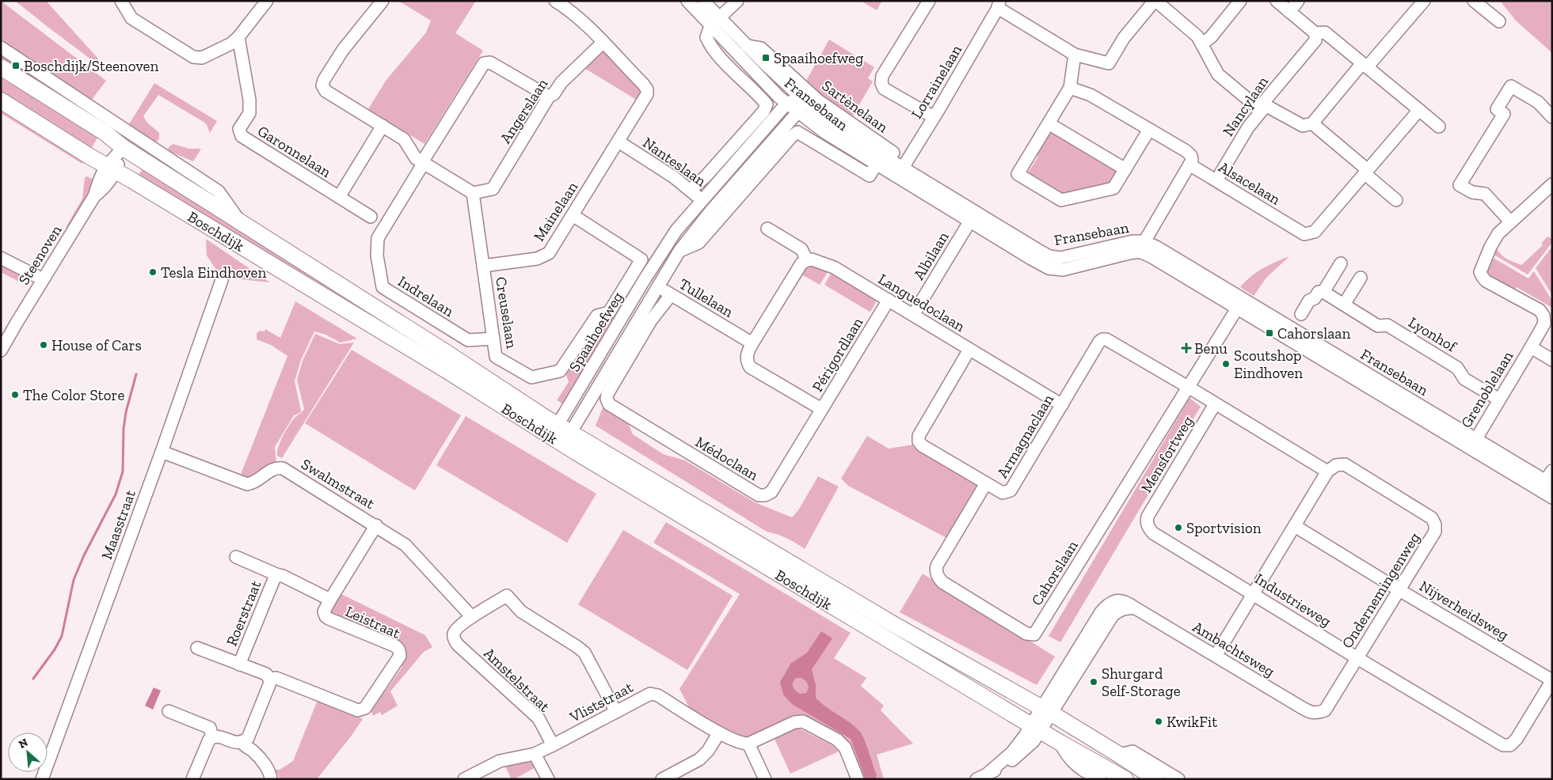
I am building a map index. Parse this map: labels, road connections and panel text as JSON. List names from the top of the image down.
{
  "streets": {
    "main road": ["Boschdijk"],
    "street": [
      "Lorrainelaan",
      "Fransebaan",
      "Sartènelaan",
      "Nancylaan",
      "Angerslaan",
      "Garonnelaan",
      "Nanteslaan",
      "Alsacelaan",
      "Mainelaan",
      "Steenoven",
      "Albilaan",
      "Indrelaan",
      "Tullelaan",
      "Languedoclaan",
      "Creuselaan",
      "Spaaihoefweg",
      "Lyonhof",
      "Périgordlaan",
      "Grenoblelaan",
      "Armagnaclaan",
      "Mensfortweg",
      "Médoclaan",
      "Swalmstraat",
      "Maasstraat",
      "Cahorslaan",
      "Ondernemingenweg",
      "Industrieweg",
      "Nijverheidsweg",
      "Roerstraat",
      "Leistraat",
      "Ambachtsweg",
      "Amstelstraat",
      "Vliststraat"
    ]
  },
  "crossings": [
    ["Lorrainelaan", "Fransebaan"],
    ["Lorrainelaan", "Sartènelaan"],
    ["Fransebaan", "Sartènelaan"],
    ["Fransebaan", "Nanteslaan"],
    ["Fransebaan", "Albilaan"],
    ["Fransebaan", "Spaaihoefweg"],
    ["Fransebaan", "Grenoblelaan"],
    ["Fransebaan", "Cahorslaan"],
    ["Nancylaan", "Alsacelaan"],
    ["Angerslaan", "Mainelaan"],
    ["Angerslaan", "Indrelaan"],
    ["Nanteslaan", "Mainelaan"],
    ["Nanteslaan", "Spaaihoefweg"],
    ["Mainelaan", "Creuselaan"],
    ["Boschdijk", "Steenoven"],
    ["Boschdijk", "Spaaihoefweg"],
    ["Boschdijk", "Ambachtsweg"],
    ["Albilaan", "Languedoclaan"],
    ["Indrelaan", "Creuselaan"],
    ["Tullelaan", "Spaaihoefweg"],
    ["Tullelaan", "Périgordlaan"],
    ["Tullelaan", "Médoclaan"],
    ["Languedoclaan", "Périgordlaan"],
    ["Languedoclaan", "Armagnaclaan"],
    ["Lyonhof", "Grenoblelaan"],
    ["Périgordlaan", "Médoclaan"],
    ["Armagnaclaan", "Cahorslaan"],
    ["Mensfortweg", "Industrieweg"],
    ["Swalmstraat", "Maasstraat"],
    ["Swalmstraat", "Amstelstraat"],
    ["Ondernemingenweg", "Industrieweg"],
    ["Ondernemingenweg", "Nijverheidsweg"],
    ["Ondernemingenweg", "Ambachtsweg"],
    ["Industrieweg", "Nijverheidsweg"],
    ["Roerstraat", "Leistraat"],
    ["Amstelstraat", "Vliststraat"]
  ],
  "places": {
    "transit": ["Spaaihoefweg", "Boschdijk/Steenoven", "Cahorslaan"],
    "other": [
      "Tesla Eindhoven",
      "House of Cars",
      "Scoutshop Eindhoven",
      "The Color Store",
      "Sportvision",
      "Shurgard Self-Storage",
      "KwikFit"
    ],
    "health": ["Benu"]
  },
  "north": "top left"
}
